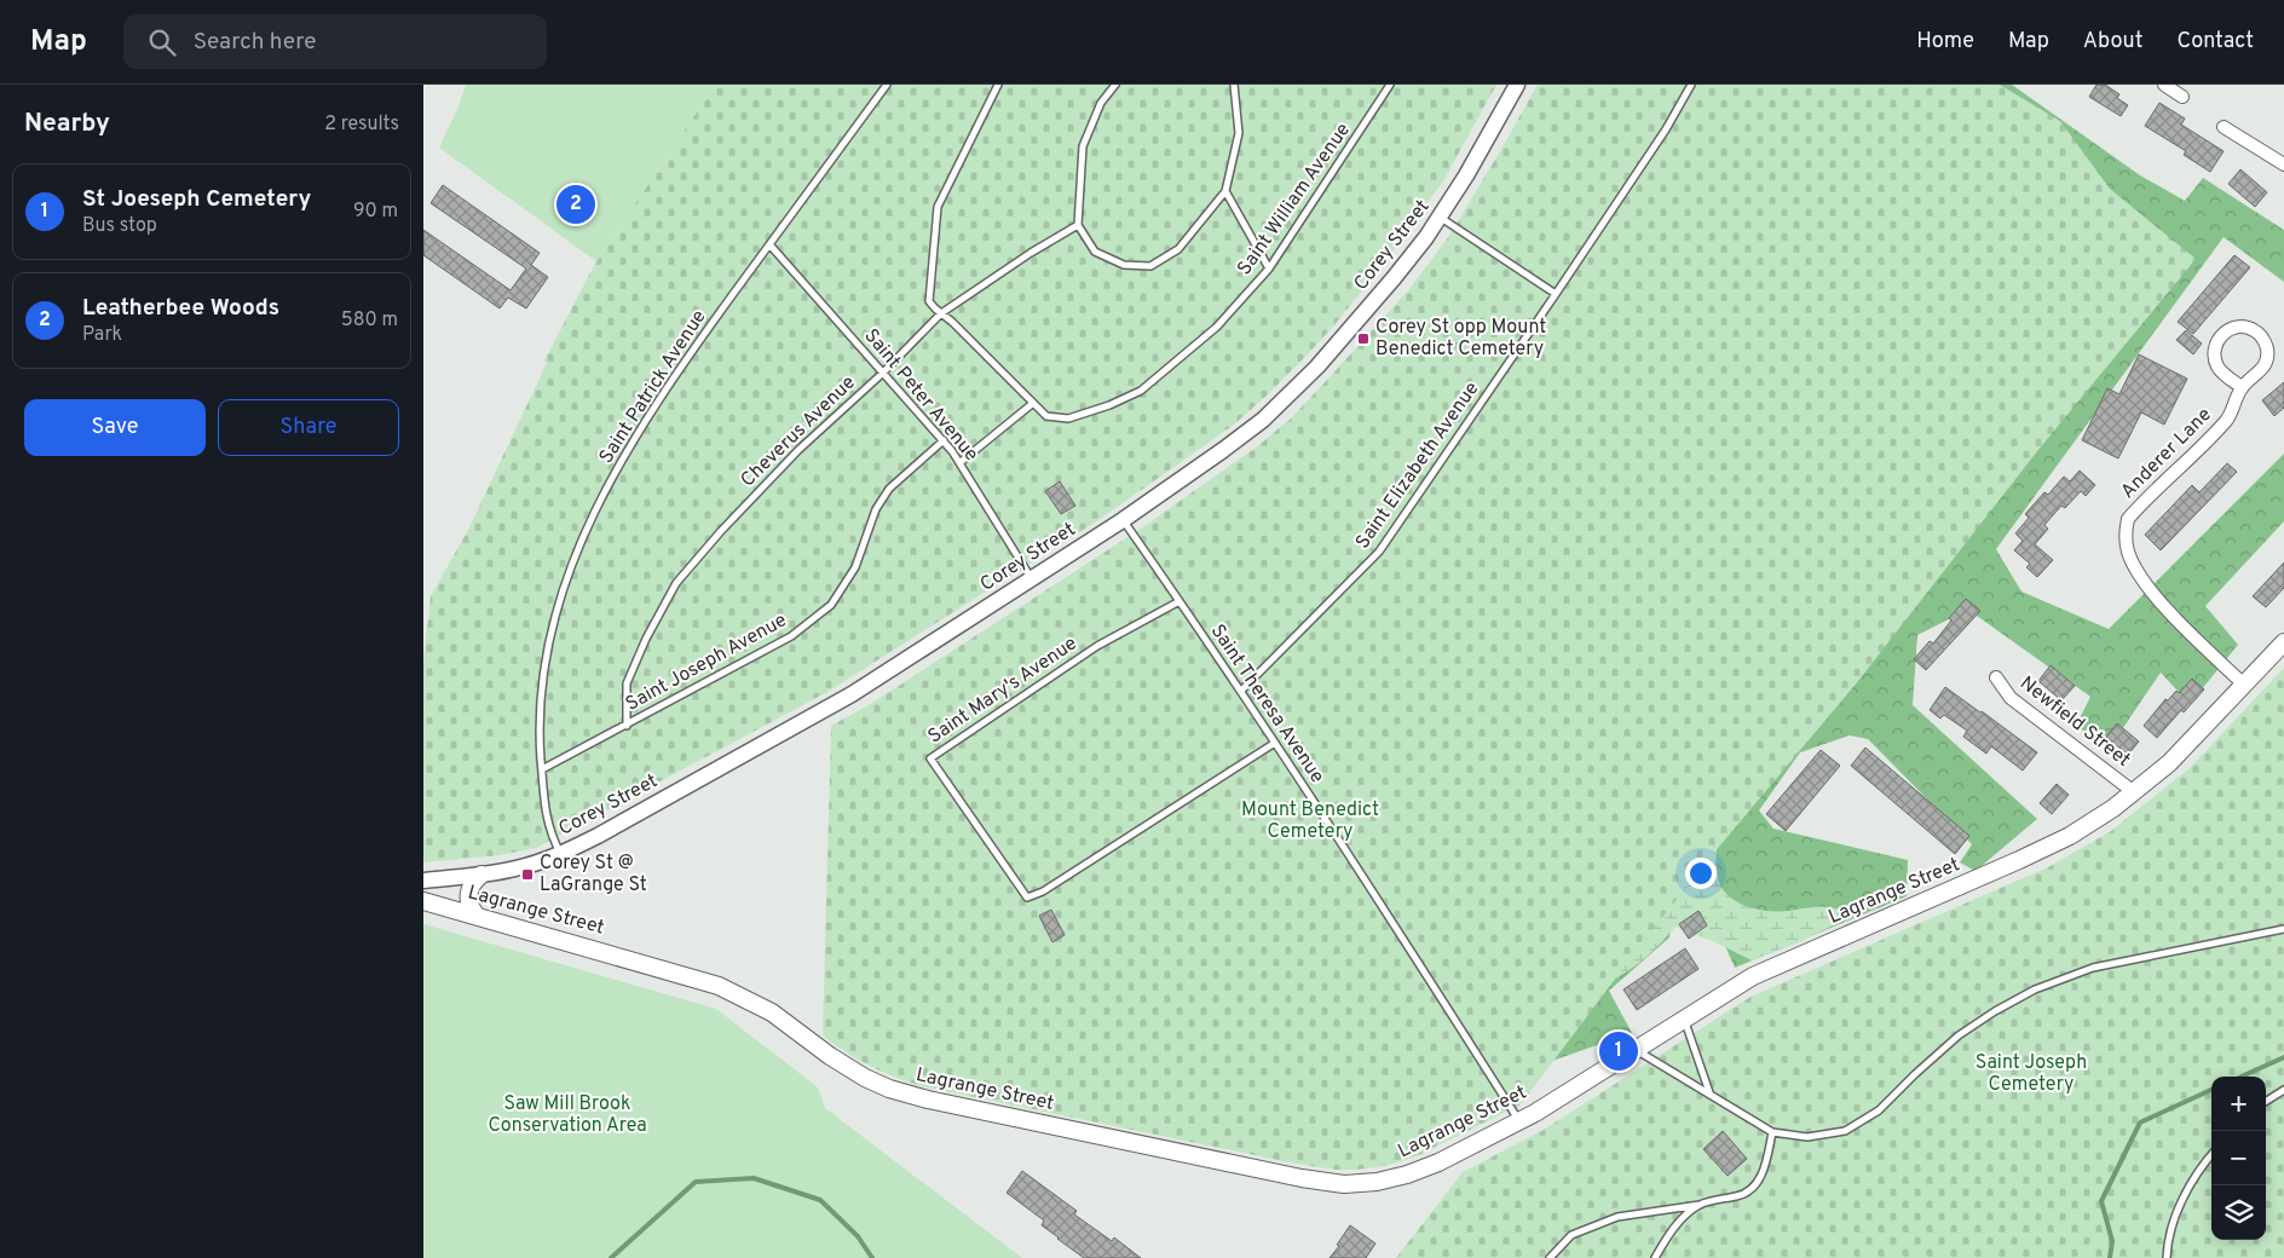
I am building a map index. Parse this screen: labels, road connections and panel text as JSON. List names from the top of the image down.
{
  "streets": {
    "main road": ["Lagrange Street"],
    "street": ["Corey Street", "Anderer Lane", "Newfield Street"],
    "lane": [
      "Saint William Avenue",
      "Saint Patrick Avenue",
      "Saint Peter Avenue",
      "Cheverus Avenue",
      "Saint Elizabeth Avenue",
      "Saint Joseph Avenue",
      "Saint Mary's Avenue",
      "Saint Theresa Avenue"
    ]
  },
  "crossings": [
    ["Saint William Avenue", "Cheverus Avenue"],
    ["Corey Street", "Saint Patrick Avenue"],
    ["Corey Street", "Saint Peter Avenue"],
    ["Corey Street", "Saint Theresa Avenue"],
    ["Saint Patrick Avenue", "Saint Peter Avenue"],
    ["Saint Patrick Avenue", "Saint Joseph Avenue"],
    ["Saint Peter Avenue", "Cheverus Avenue"],
    ["Saint Peter Avenue", "Saint Joseph Avenue"],
    ["Cheverus Avenue", "Saint Joseph Avenue"],
    ["Anderer Lane", "Lagrange Street"],
    ["Saint Elizabeth Avenue", "Saint Theresa Avenue"],
    ["Saint Mary's Avenue", "Saint Theresa Avenue"],
    ["Saint Theresa Avenue", "Lagrange Street"],
    ["Newfield Street", "Lagrange Street"]
  ],
  "parks": ["Mount Benedict Cemetery", "Saint Joseph Cemetery", "Saw Mill Brook Conservation Area"],
  "places": {
    "transit": ["Corey St opp Mount Benedict Cemetery", "Corey St @ LaGrange St"]
  },
  "page": {
    "header": "Map",
    "search": "Search here",
    "nav": [
      "Home",
      "Map",
      "About",
      "Contact"
    ],
    "heading": ["Nearby", "2 results"],
    "list": [
      {
        "mark": "1",
        "name": "St Joeseph Cemetery",
        "note": "Bus stop",
        "value": "90 m"
      },
      {
        "mark": "2",
        "name": "Leatherbee Woods",
        "note": "Park",
        "value": "580 m"
      }
    ],
    "pins": ["2", "1"],
    "buttons": ["Save", "Share"],
    "map_buttons": ["+", "−"]
  }
}
